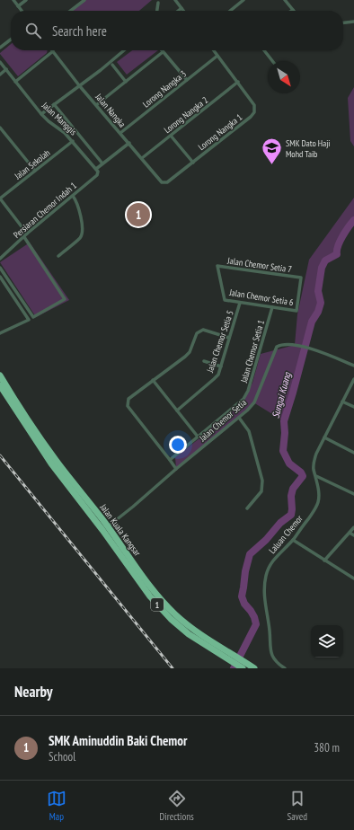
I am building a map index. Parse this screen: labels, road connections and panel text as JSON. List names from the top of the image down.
{
  "streets": {
    "highway": ["Jalan Kuala Kangsar", "1"],
    "street": [
      "Lorong Nangka 3",
      "Jalan Nangka",
      "Lorong Nangka 2",
      "Jalan Manggis",
      "Lorong Nangka 1",
      "Jalan Sekolah",
      "Persiaran Chemor Indah 1",
      "Jalan Chemor Setia 7",
      "Jalan Chemor Setia 6",
      "Jalan Chemor Setia 5",
      "Jalan Chemor Setia 1",
      "Jalan Chemor Setia",
      "Laluan Chemor"
    ]
  },
  "crossings": [
    ["Lorong Nangka 3", "Jalan Nangka"],
    ["Jalan Nangka", "Lorong Nangka 2"],
    ["Jalan Nangka", "Lorong Nangka 1"],
    ["Lorong Nangka 2", "Lorong Nangka 1"],
    ["Jalan Manggis", "Jalan Sekolah"],
    ["Jalan Manggis", "Persiaran Chemor Indah 1"],
    ["Jalan Chemor Setia 7", "Jalan Chemor Setia 6"],
    ["Jalan Chemor Setia 6", "Jalan Chemor Setia 5"],
    ["Jalan Chemor Setia 6", "Jalan Chemor Setia 1"],
    ["Jalan Chemor Setia", "Jalan Kuala Kangsar"]
  ],
  "water": ["Sungai Kuang"],
  "places": {
    "school or university": ["SMK Dato Haji Mohd Taib"]
  },
  "north": "bottom right",
  "page": {
    "search": "Search here",
    "pins": "1",
    "heading": "Nearby",
    "list": [
      {
        "mark": "1",
        "name": "SMK Aminuddin Baki Chemor",
        "note": "School",
        "value": "380 m"
      }
    ],
    "nav": ["Map", "Directions", "Saved"]
  }
}
